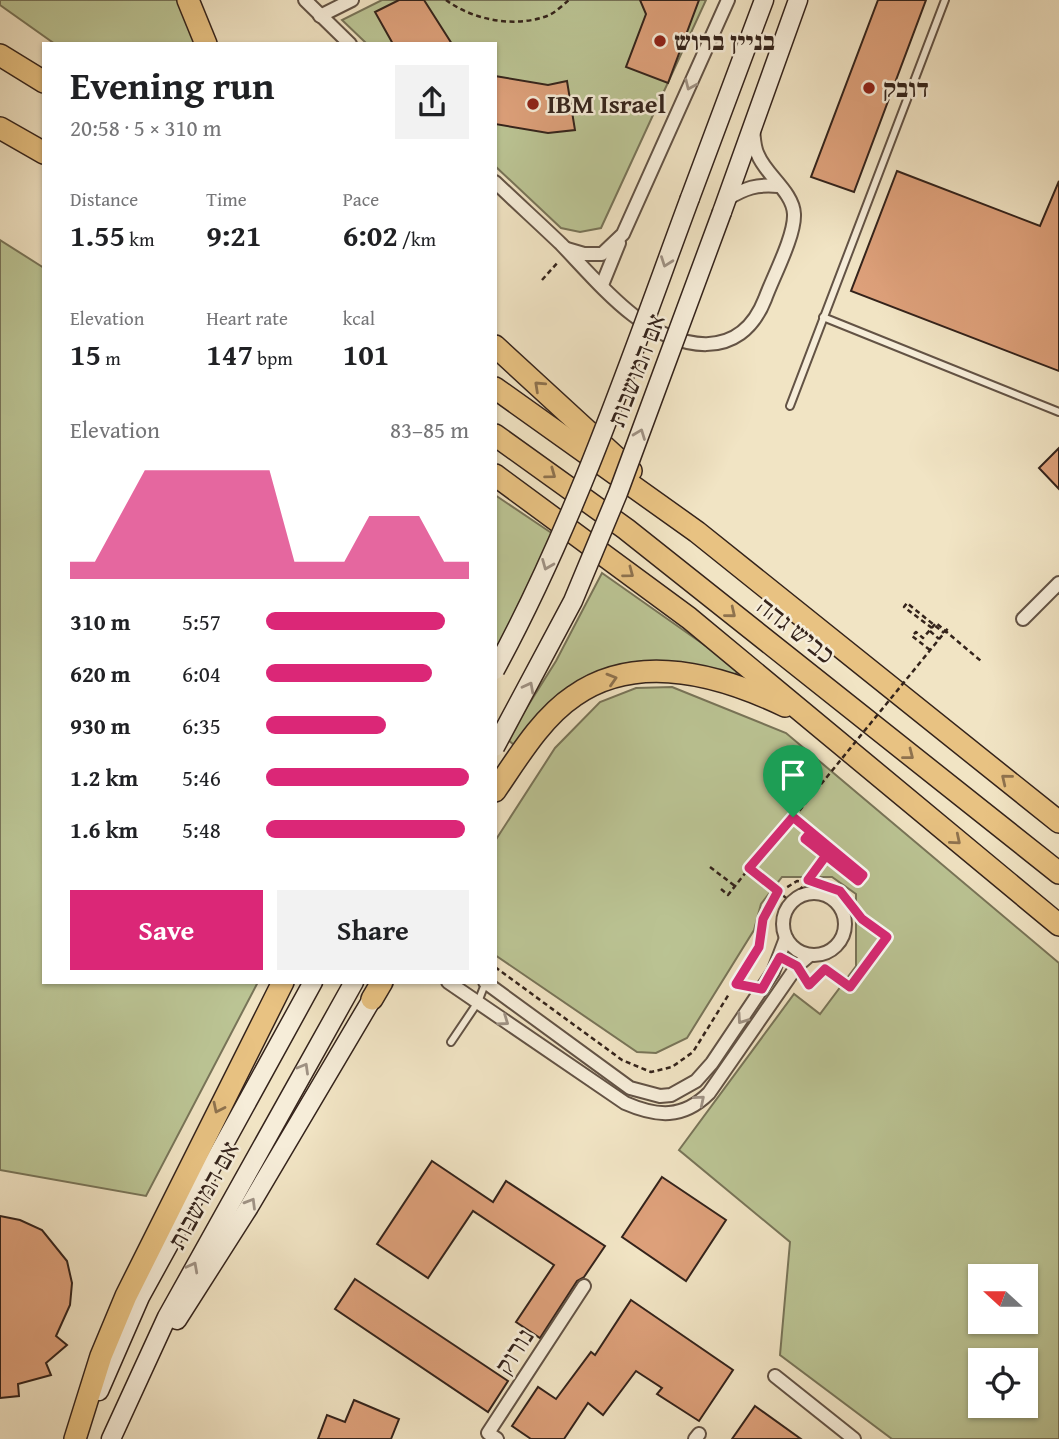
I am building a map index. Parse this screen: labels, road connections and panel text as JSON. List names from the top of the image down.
{
  "streets": {
    "highway": ["כביש גהה"],
    "main road": ["אם המושבות"],
    "street": ["נורוק"]
  },
  "places": ["בניין ברוש", "דובק", "IBM Israel"],
  "north": "left",
  "page": {
    "heading": ["Evening run", "20:58 · 5 × 310 m"],
    "stats": [
      ["Distance", "1.55 km"],
      ["Time", "9:21"],
      ["Pace", "6:02 /km"],
      ["Elevation", "15 m"],
      ["Heart rate", "147 bpm"],
      ["kcal", "101"]
    ],
    "chart": ["Elevation", "83–85 m"],
    "list": [
      {
        "name": "310 m",
        "note": "5:57"
      },
      {
        "name": "620 m",
        "note": "6:04"
      },
      {
        "name": "930 m",
        "note": "6:35"
      },
      {
        "name": "1.2 km",
        "note": "5:46"
      },
      {
        "name": "1.6 km",
        "note": "5:48"
      }
    ],
    "buttons": ["Save", "Share"]
  }
}
